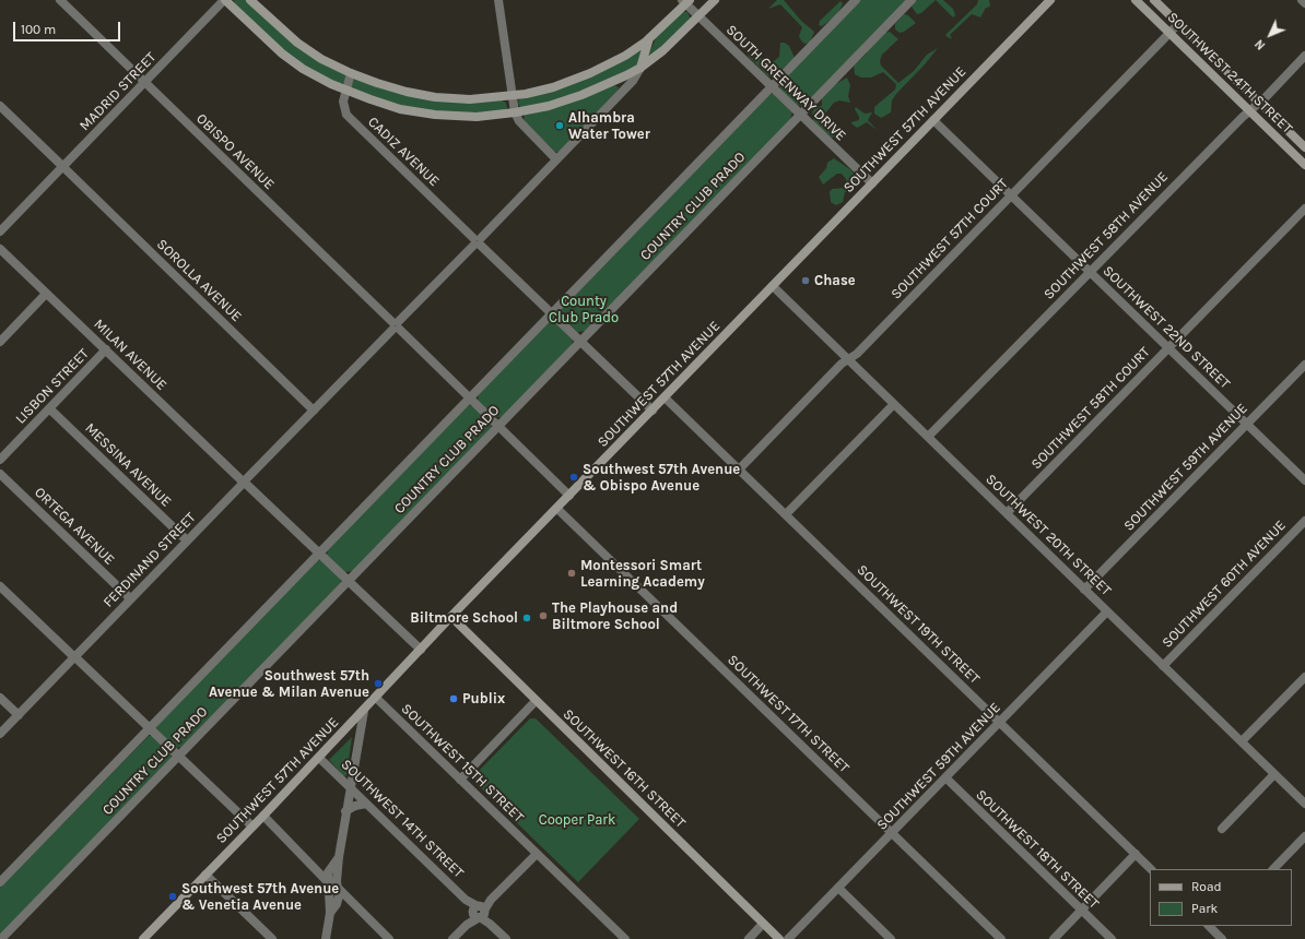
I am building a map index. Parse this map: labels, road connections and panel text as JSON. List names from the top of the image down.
{
  "streets": {
    "main road": ["SOUTHWEST 24TH STREET", "SOUTHWEST 57TH AVENUE", "SOUTHWEST 16TH STREET"],
    "street": [
      "SOUTH GREENWAY DRIVE",
      "MADRID STREET",
      "OBISPO AVENUE",
      "CADIZ AVENUE",
      "COUNTRY CLUB PRADO",
      "SOUTHWEST 58TH AVENUE",
      "SOUTHWEST 57TH COURT",
      "SOROLLA AVENUE",
      "SOUTHWEST 22ND STREET",
      "MILAN AVENUE",
      "LISBON STREET",
      "SOUTHWEST 58TH COURT",
      "MESSINA AVENUE",
      "SOUTHWEST 59TH AVENUE",
      "ORTEGA AVENUE",
      "SOUTHWEST 20TH STREET",
      "FERDINAND STREET",
      "SOUTHWEST 60TH AVENUE",
      "SOUTHWEST 19TH STREET",
      "SOUTHWEST 17TH STREET",
      "SOUTHWEST 15TH STREET",
      "SOUTHWEST 14TH STREET",
      "SOUTHWEST 18TH STREET"
    ]
  },
  "crossings": [
    ["SOUTHWEST 24TH STREET", "SOUTHWEST 58TH AVENUE"],
    ["SOUTHWEST 24TH STREET", "SOUTHWEST 57TH COURT"],
    ["SOUTH GREENWAY DRIVE", "SOUTHWEST 57TH AVENUE"],
    ["SOUTH GREENWAY DRIVE", "COUNTRY CLUB PRADO"],
    ["MADRID STREET", "OBISPO AVENUE"],
    ["MADRID STREET", "SOROLLA AVENUE"],
    ["SOUTHWEST 57TH AVENUE", "OBISPO AVENUE"],
    ["SOUTHWEST 57TH AVENUE", "CADIZ AVENUE"],
    ["SOUTHWEST 57TH AVENUE", "SOUTHWEST 22ND STREET"],
    ["SOUTHWEST 57TH AVENUE", "MILAN AVENUE"],
    ["SOUTHWEST 57TH AVENUE", "SOUTHWEST 20TH STREET"],
    ["SOUTHWEST 57TH AVENUE", "SOUTHWEST 19TH STREET"],
    ["SOUTHWEST 57TH AVENUE", "SOUTHWEST 17TH STREET"],
    ["SOUTHWEST 57TH AVENUE", "SOUTHWEST 15TH STREET"],
    ["SOUTHWEST 57TH AVENUE", "SOUTHWEST 16TH STREET"],
    ["SOUTHWEST 57TH AVENUE", "SOUTHWEST 14TH STREET"],
    ["OBISPO AVENUE", "COUNTRY CLUB PRADO"],
    ["OBISPO AVENUE", "FERDINAND STREET"],
    ["CADIZ AVENUE", "COUNTRY CLUB PRADO"],
    ["CADIZ AVENUE", "FERDINAND STREET"],
    ["COUNTRY CLUB PRADO", "MILAN AVENUE"],
    ["SOUTHWEST 58TH AVENUE", "SOUTHWEST 22ND STREET"],
    ["SOUTHWEST 58TH AVENUE", "SOUTHWEST 20TH STREET"],
    ["SOUTHWEST 57TH COURT", "SOUTHWEST 22ND STREET"],
    ["SOUTHWEST 57TH COURT", "SOUTHWEST 20TH STREET"],
    ["SOUTHWEST 57TH COURT", "SOUTHWEST 19TH STREET"],
    ["SOROLLA AVENUE", "FERDINAND STREET"],
    ["SOUTHWEST 22ND STREET", "SOUTHWEST 58TH COURT"],
    ["SOUTHWEST 22ND STREET", "SOUTHWEST 59TH AVENUE"],
    ["MILAN AVENUE", "LISBON STREET"],
    ["MILAN AVENUE", "FERDINAND STREET"],
    ["LISBON STREET", "MESSINA AVENUE"],
    ["SOUTHWEST 58TH COURT", "SOUTHWEST 20TH STREET"],
    ["MESSINA AVENUE", "FERDINAND STREET"],
    ["SOUTHWEST 59TH AVENUE", "SOUTHWEST 20TH STREET"],
    ["SOUTHWEST 59TH AVENUE", "SOUTHWEST 19TH STREET"],
    ["SOUTHWEST 59TH AVENUE", "SOUTHWEST 17TH STREET"],
    ["SOUTHWEST 59TH AVENUE", "SOUTHWEST 18TH STREET"],
    ["ORTEGA AVENUE", "FERDINAND STREET"],
    ["SOUTHWEST 20TH STREET", "SOUTHWEST 60TH AVENUE"]
  ],
  "parks": ["County Club Prado", "Cooper Park"],
  "places": [
    "Alhambra Water Tower",
    "Chase",
    "Southwest 57th Avenue & Obispo Avenue",
    "Montessori Smart Learning Academy",
    "The Playhouse and Biltmore School",
    "Biltmore School",
    "Southwest 57th Avenue & Milan Avenue",
    "Publix",
    "Southwest 57th Avenue & Venetia Avenue"
  ],
  "legend": ["Road", "Park"],
  "scale_bar": "100 m",
  "north": "bottom left"
}
